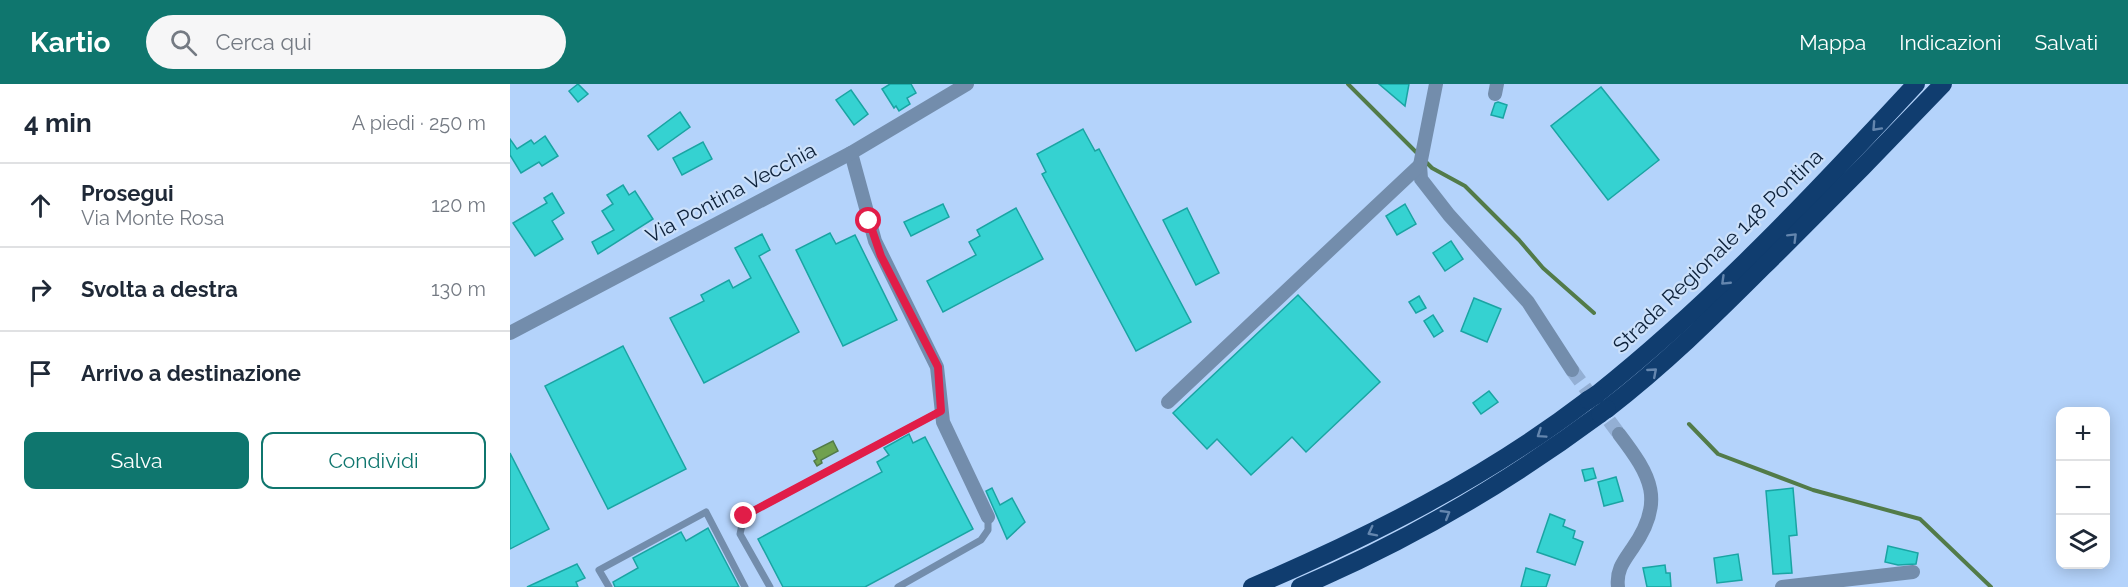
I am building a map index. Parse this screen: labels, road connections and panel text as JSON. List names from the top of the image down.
{
  "streets": {
    "highway": ["Strada Regionale 148 Pontina"],
    "street": ["Via Pontina Vecchia"]
  },
  "page": {
    "header": "Kartio",
    "search": "Cerca qui",
    "nav": ["Mappa", "Indicazioni", "Salvati"],
    "heading": ["4 min", "A piedi · 250 m"],
    "list": [
      ["Prosegui", "Via Monte Rosa", "120 m"],
      ["Svolta a destra", "130 m"],
      "Arrivo a destinazione"
    ],
    "map_buttons": ["+", "−"],
    "buttons": ["Salva", "Condividi"]
  }
}
